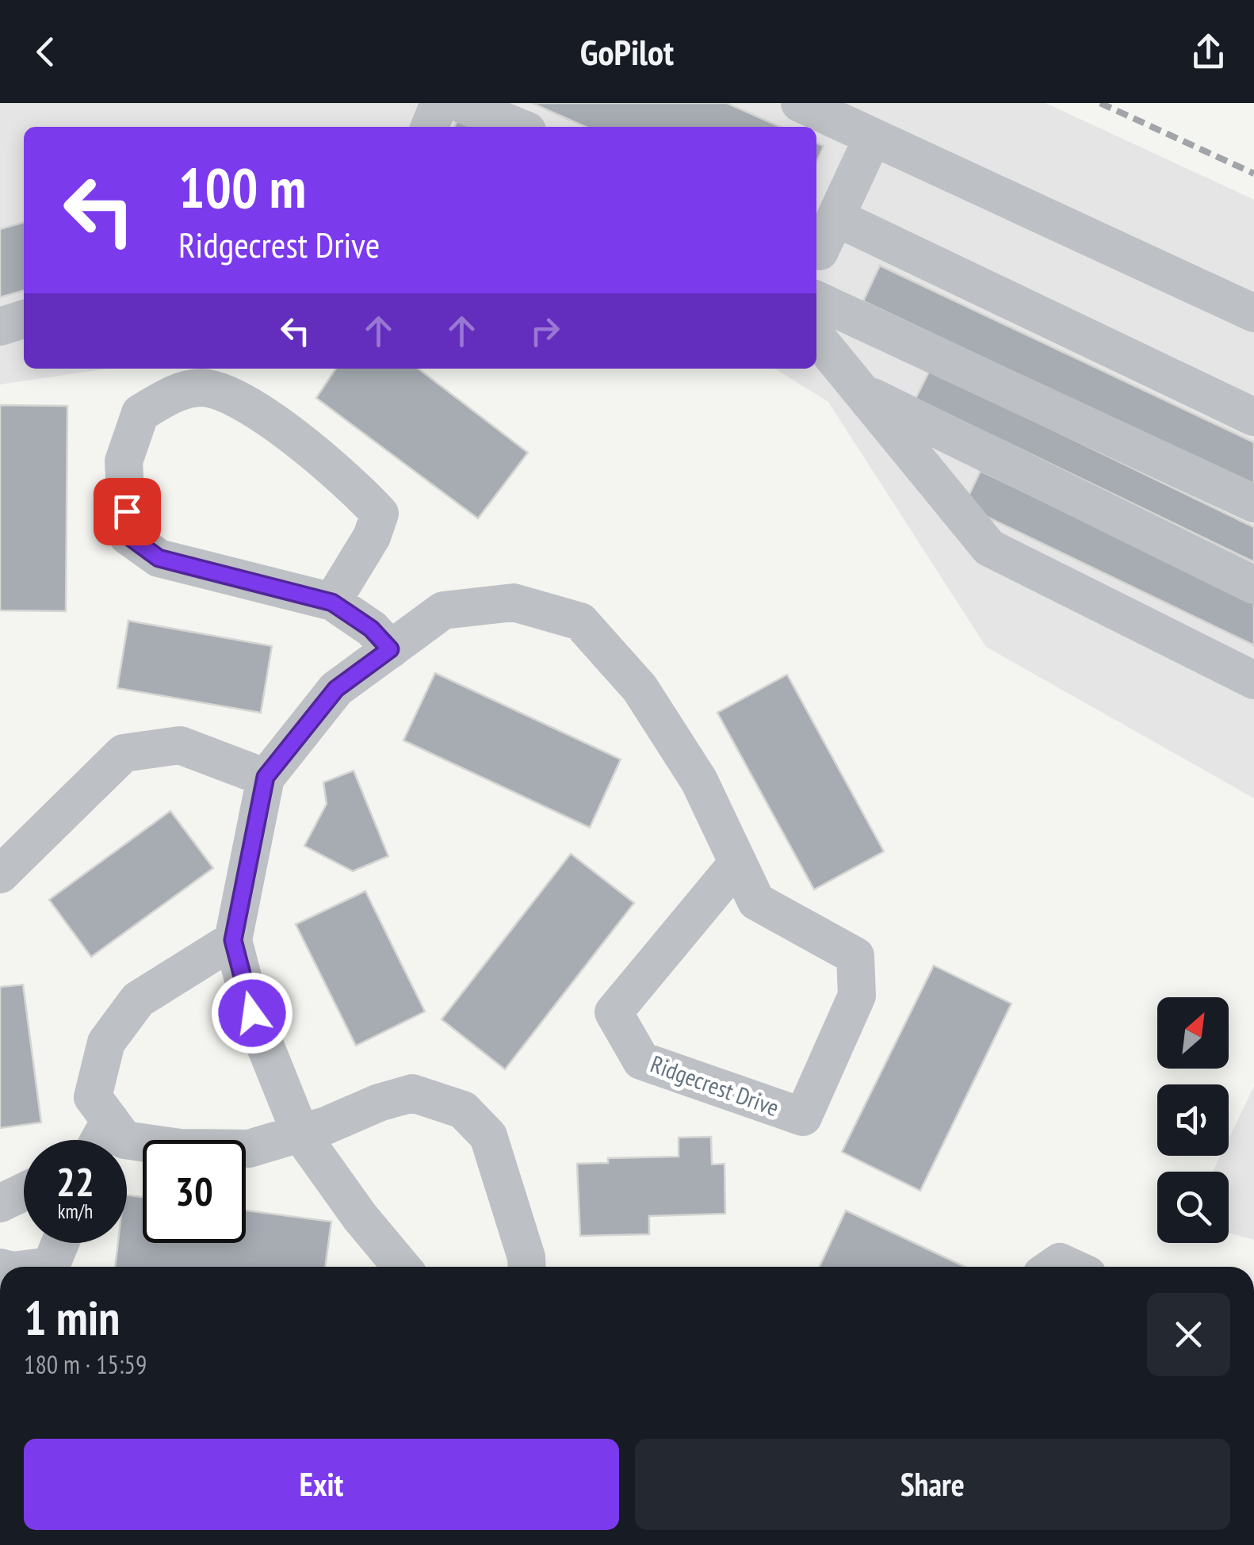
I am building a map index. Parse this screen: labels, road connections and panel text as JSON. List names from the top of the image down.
{
  "streets": {
    "street": ["Ridgecrest Drive"]
  },
  "north": "top right",
  "page": {
    "header": "GoPilot",
    "turn": ["100 m", "Ridgecrest Drive"],
    "speed": "22 km/h",
    "limit": "30",
    "heading": ["1 min", "180 m · 15:59"],
    "buttons": ["Exit", "Share"]
  }
}
